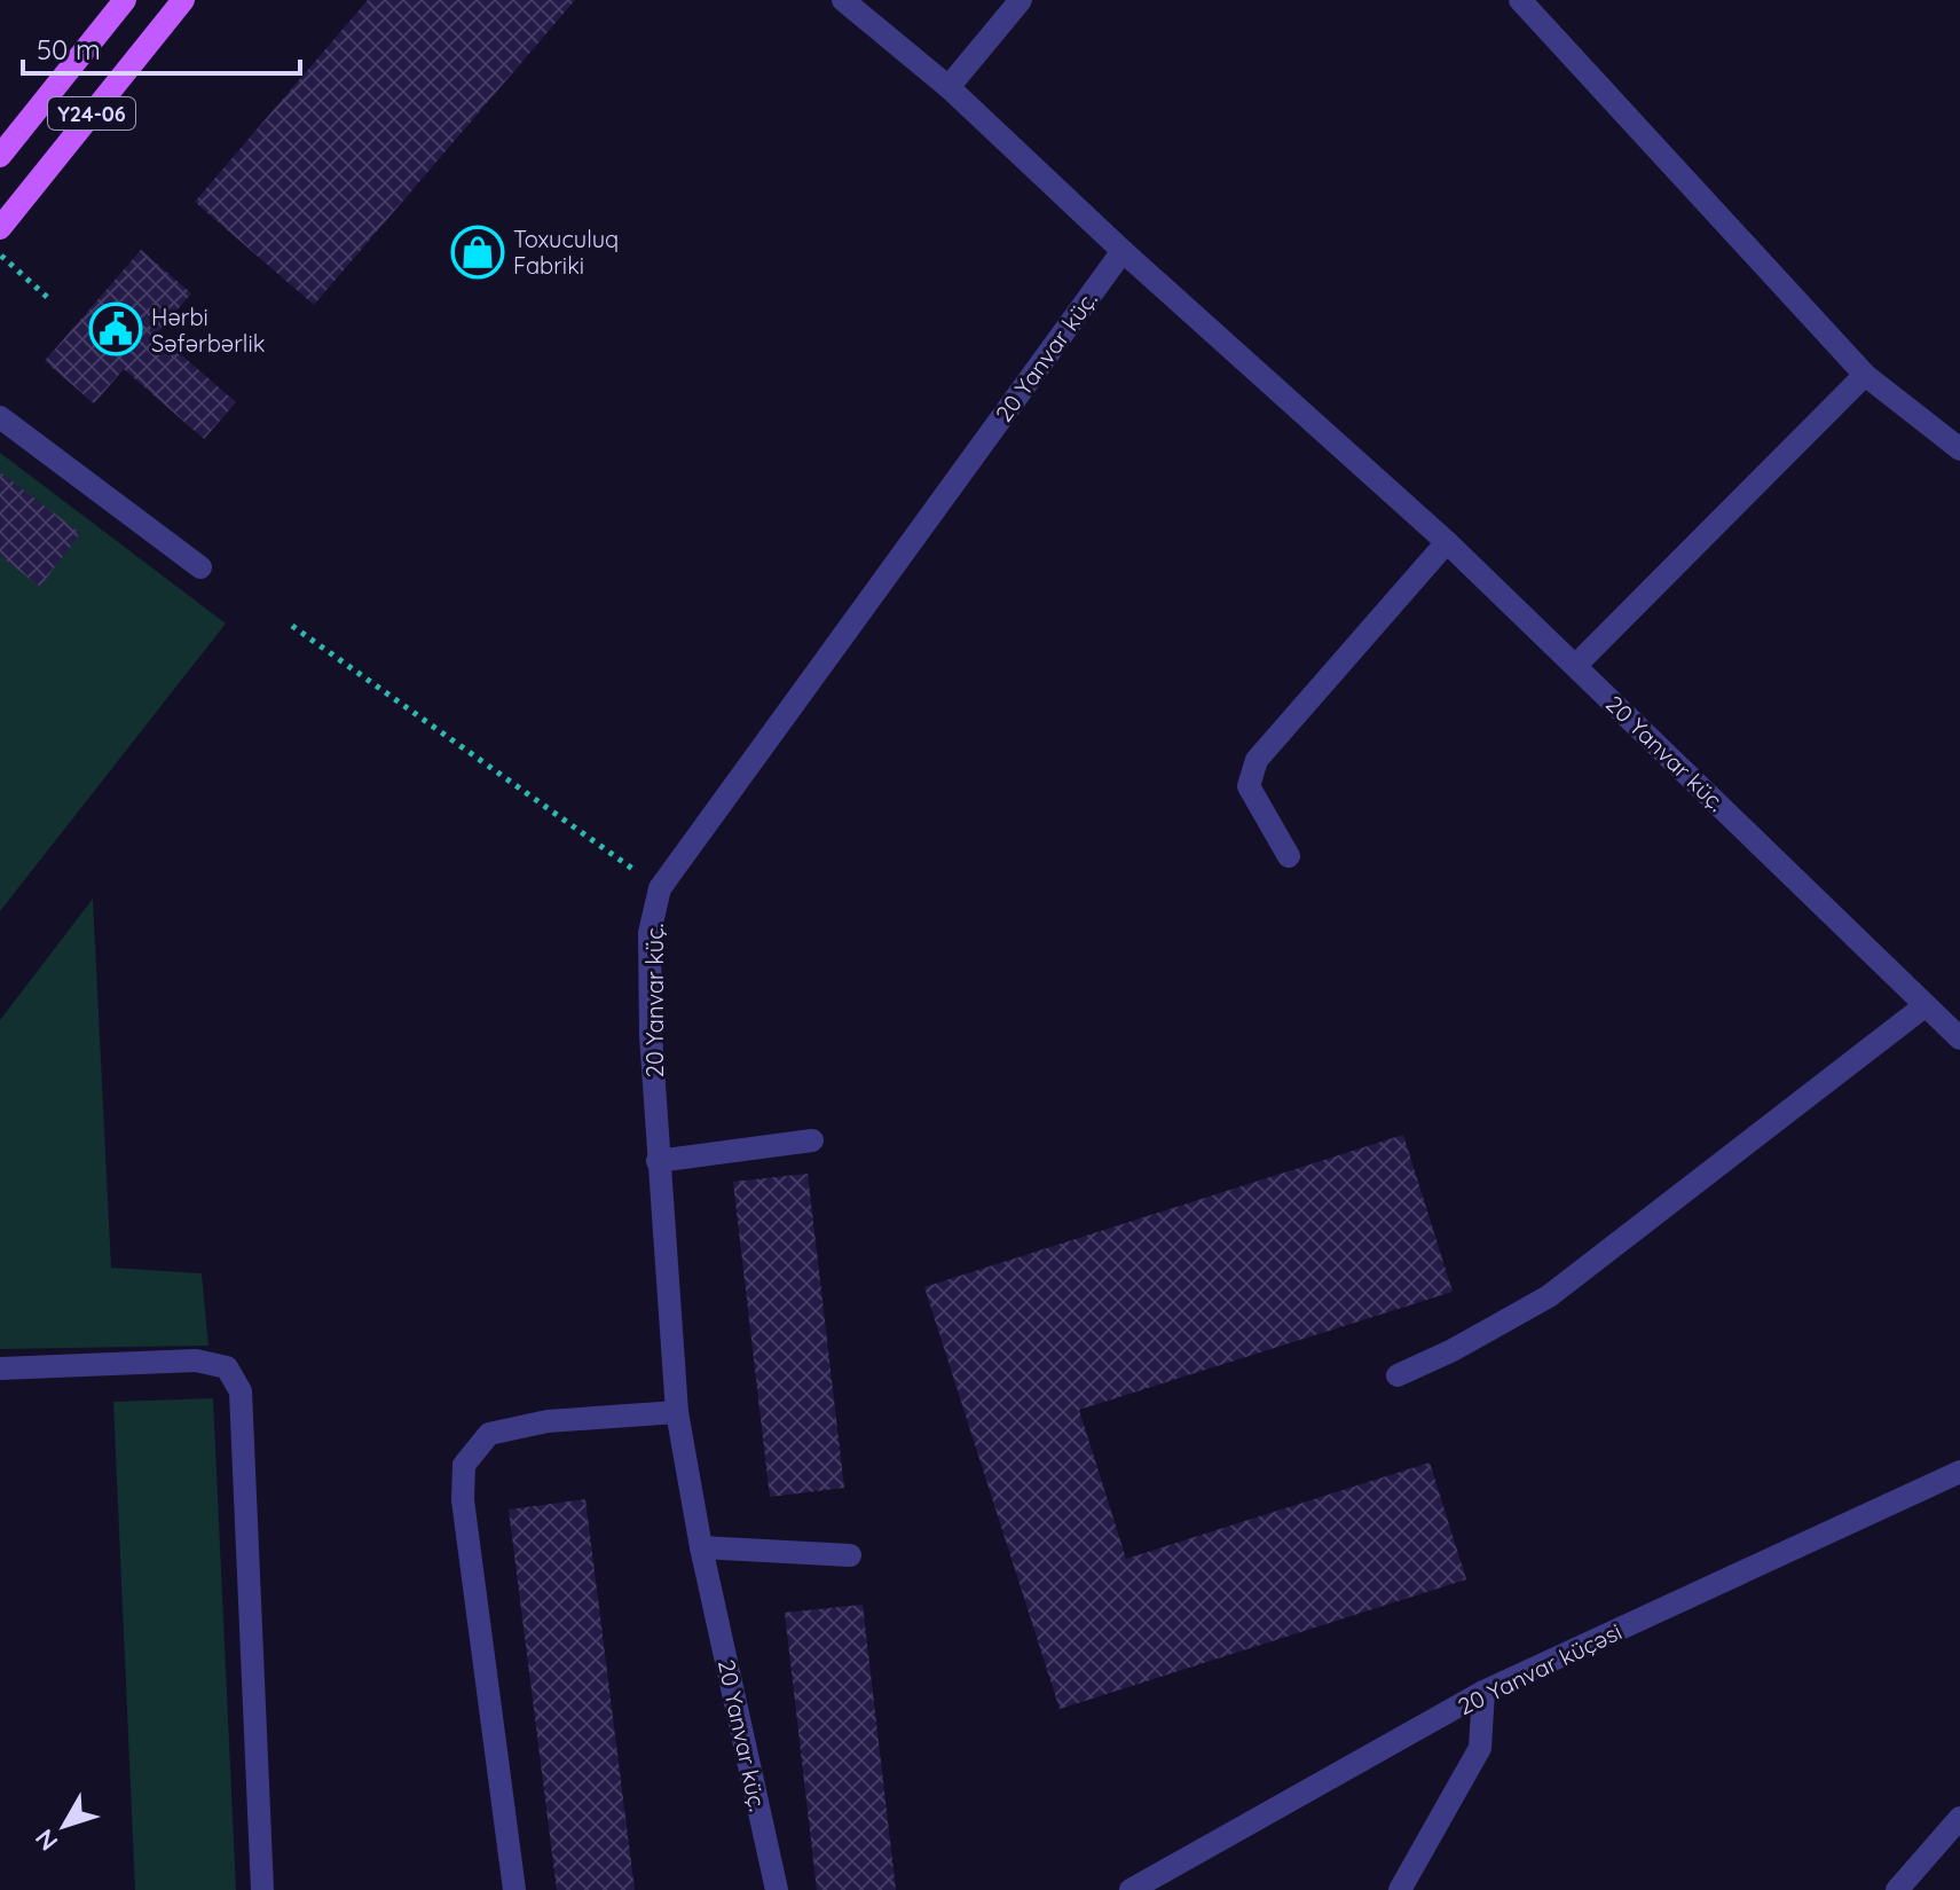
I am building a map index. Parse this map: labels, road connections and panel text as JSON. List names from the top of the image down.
{
  "streets": {
    "main road": ["Y24-06"],
    "street": ["20 Yanvar küç.", "20 Yanvar küçəsi"]
  },
  "places": {
    "shop": ["Toxuculuq Fabriki"],
    "public building": ["Hərbi Səfərbərlik"]
  },
  "scale_bar": "50 m",
  "north": "bottom left"
}
